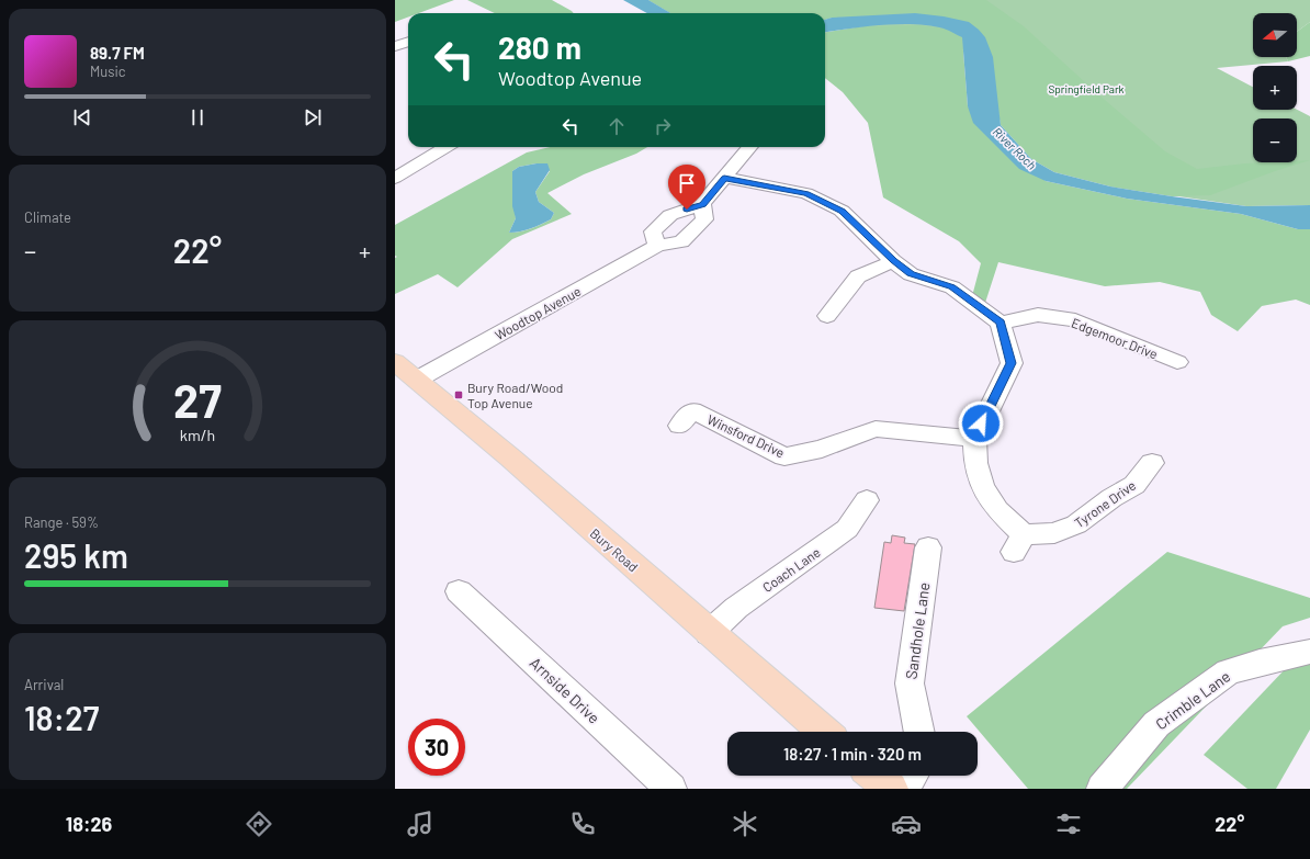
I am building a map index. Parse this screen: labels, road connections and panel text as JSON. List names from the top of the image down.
{
  "streets": {
    "main road": ["Bury Road"],
    "street": [
      "Woodtop Avenue",
      "Edgemoor Drive",
      "Winsford Drive",
      "Tyrone Drive",
      "Coach Lane",
      "Sandhole Lane",
      "Arnside Drive",
      "Crimble Lane"
    ]
  },
  "crossings": [
    ["Woodtop Avenue", "Bury Road"],
    ["Edgemoor Drive", "Tyrone Drive"],
    ["Winsford Drive", "Tyrone Drive"],
    ["Bury Road", "Coach Lane"]
  ],
  "water": ["River Roch"],
  "parks": ["Springfield Park"],
  "places": {
    "transit": ["Bury Road/Wood Top Avenue"]
  },
  "north": "left",
  "page": {
    "map_buttons": ["+", "−"],
    "turn": ["280 m", "Woodtop Avenue"],
    "song": ["89.7 FM", "Music"],
    "tile": [
      "Climate",
      ["Range · 59%", "295 km"],
      ["Arrival", "18:27"]
    ],
    "heat": ["−", "22°", "+"],
    "limit": "30",
    "trip": "18:27 · 1 min · 320 m",
    "tabs": ["18:26", "22°"],
    "gauge": ["27", "km/h"]
  }
}
